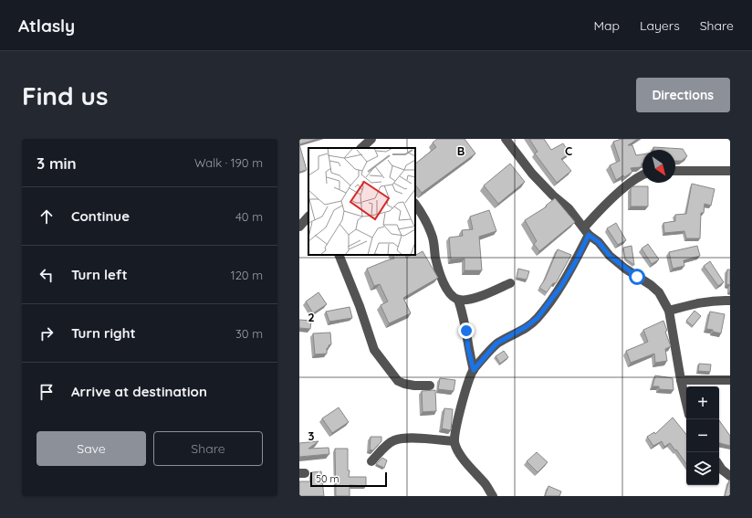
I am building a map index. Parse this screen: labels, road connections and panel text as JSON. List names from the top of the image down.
{
  "scale_bar": "50 m",
  "north": "bottom right",
  "page": {
    "header": "Atlasly",
    "nav": ["Map", "Layers", "Share"],
    "buttons": [
      "Directions",
      ["Save", "Share"]
    ],
    "title": "Find us",
    "heading": ["3 min", "Walk · 190 m"],
    "list": [
      ["Continue", "40 m"],
      ["Turn left", "120 m"],
      ["Turn right", "30 m"],
      "Arrive at destination"
    ],
    "map_buttons": ["+", "−"],
    "scale": "50 m"
  },
  "grid": {
    "columns": ["B", "C"],
    "rows": ["2", "3"]
  }
}
